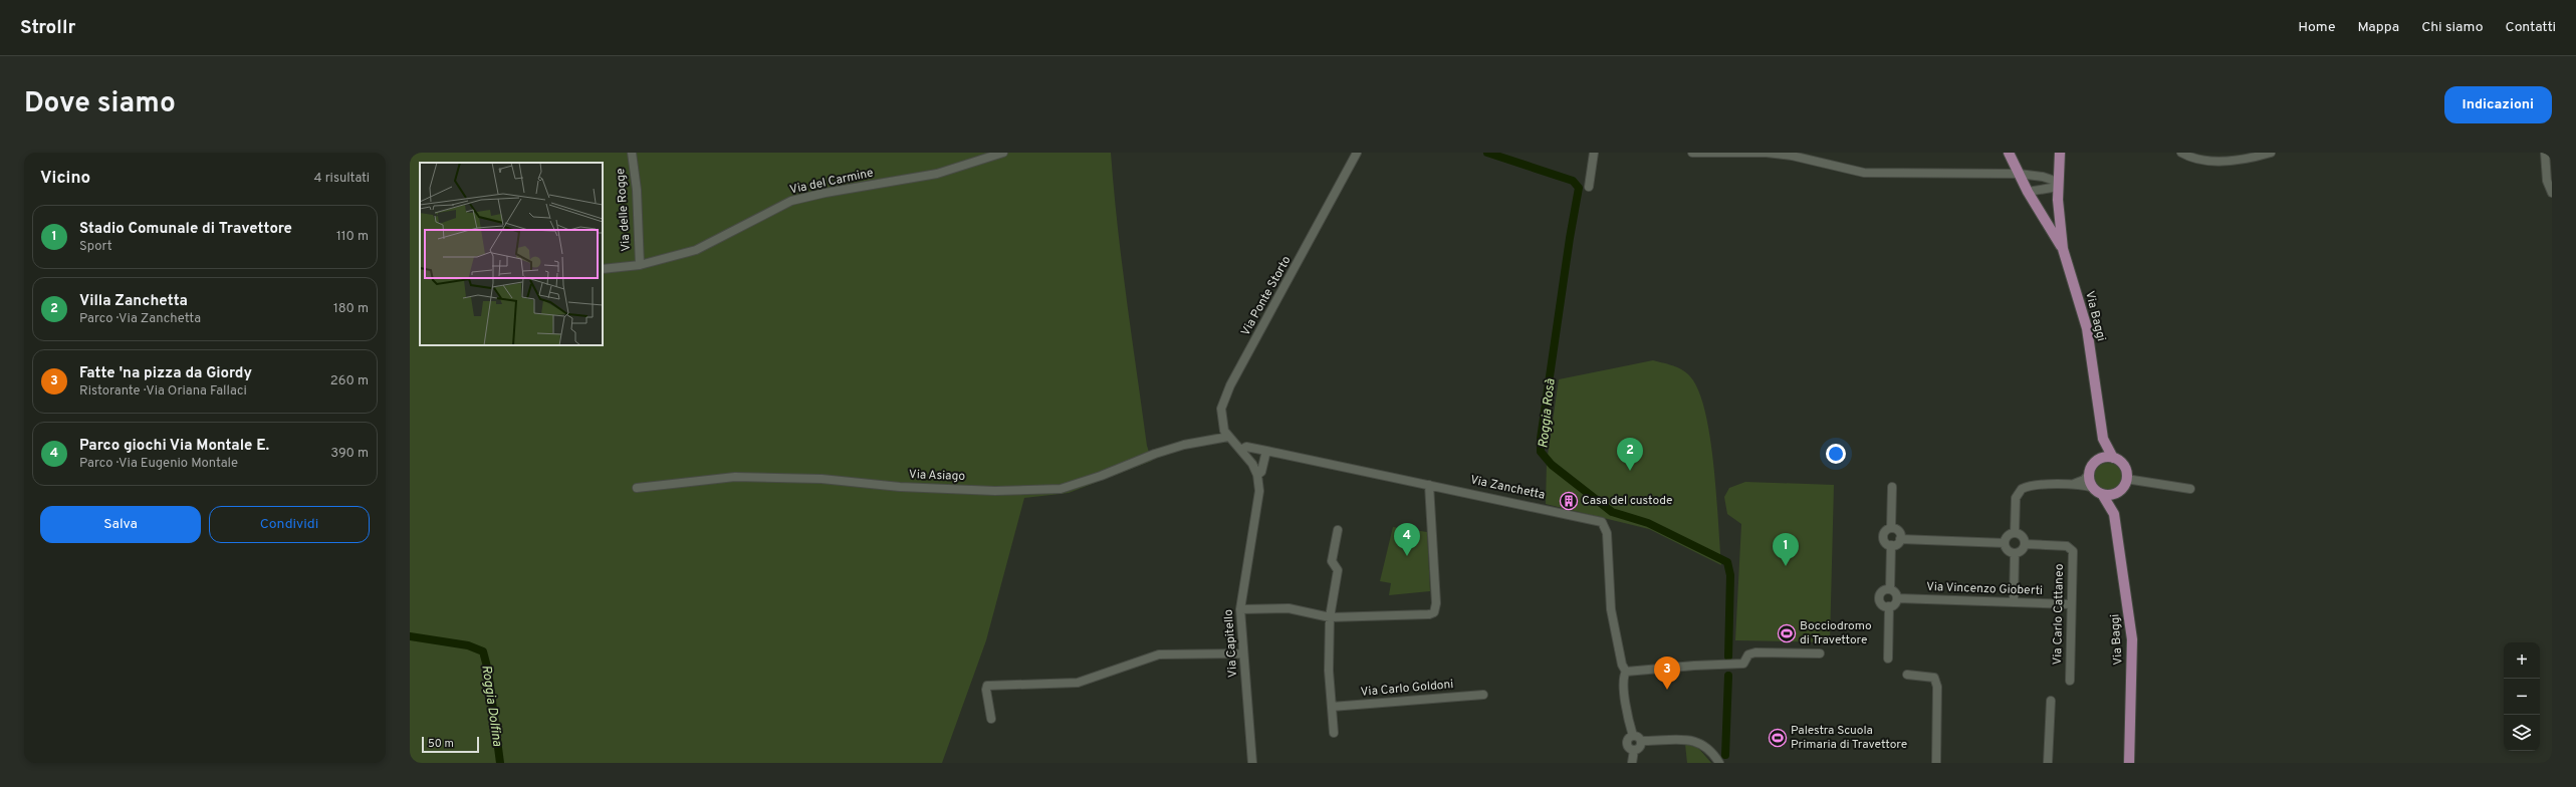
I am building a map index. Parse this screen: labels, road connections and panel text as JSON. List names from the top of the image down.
{
  "streets": {
    "main road": ["Via Baggi"],
    "street": [
      "Via del Carmine",
      "Via delle Rogge",
      "Via Ponte Storto",
      "Via Asiago",
      "Via Zanchetta",
      "Via Vincenzo Gioberti",
      "Via Carlo Cattaneo",
      "Via Capitello",
      "Via Carlo Goldoni"
    ]
  },
  "crossings": [
    ["Via del Carmine", "Via delle Rogge"],
    ["Via Ponte Storto", "Via Asiago"],
    ["Via Ponte Storto", "Via Zanchetta"],
    ["Via Ponte Storto", "Via Capitello"],
    ["Via Zanchetta", "Via Capitello"],
    ["Via Vincenzo Gioberti", "Via Carlo Cattaneo"]
  ],
  "water": ["Roggia Rosà", "Roggia Dolfina"],
  "places": {
    "building": ["Casa del custode"],
    "sports": ["Bocciodromo di Travettore", "Palestra Scuola Primaria di Travettore"]
  },
  "scale_bar": "50 m",
  "page": {
    "header": "Strollr",
    "nav": [
      "Home",
      "Mappa",
      "Chi siamo",
      "Contatti"
    ],
    "title": "Dove siamo",
    "buttons": [
      "Indicazioni",
      ["Salva", "Condividi"]
    ],
    "heading": ["Vicino", "4 risultati"],
    "list": [
      {
        "mark": "1",
        "name": "Stadio Comunale di Travettore",
        "note": "Sport",
        "value": "110 m"
      },
      {
        "mark": "2",
        "name": "Villa Zanchetta",
        "note": "Parco · Via Zanchetta",
        "value": "180 m"
      },
      {
        "mark": "3",
        "name": "Fatte 'na pizza da Giordy",
        "note": "Ristorante · Via Oriana Fallaci",
        "value": "260 m"
      },
      {
        "mark": "4",
        "name": "Parco giochi Via Montale E.",
        "note": "Parco · Via Eugenio Montale",
        "value": "390 m"
      }
    ],
    "pins": [
      "2",
      "4",
      "1",
      "3"
    ],
    "map_buttons": ["+", "−"],
    "scale": "50 m"
  }
}
